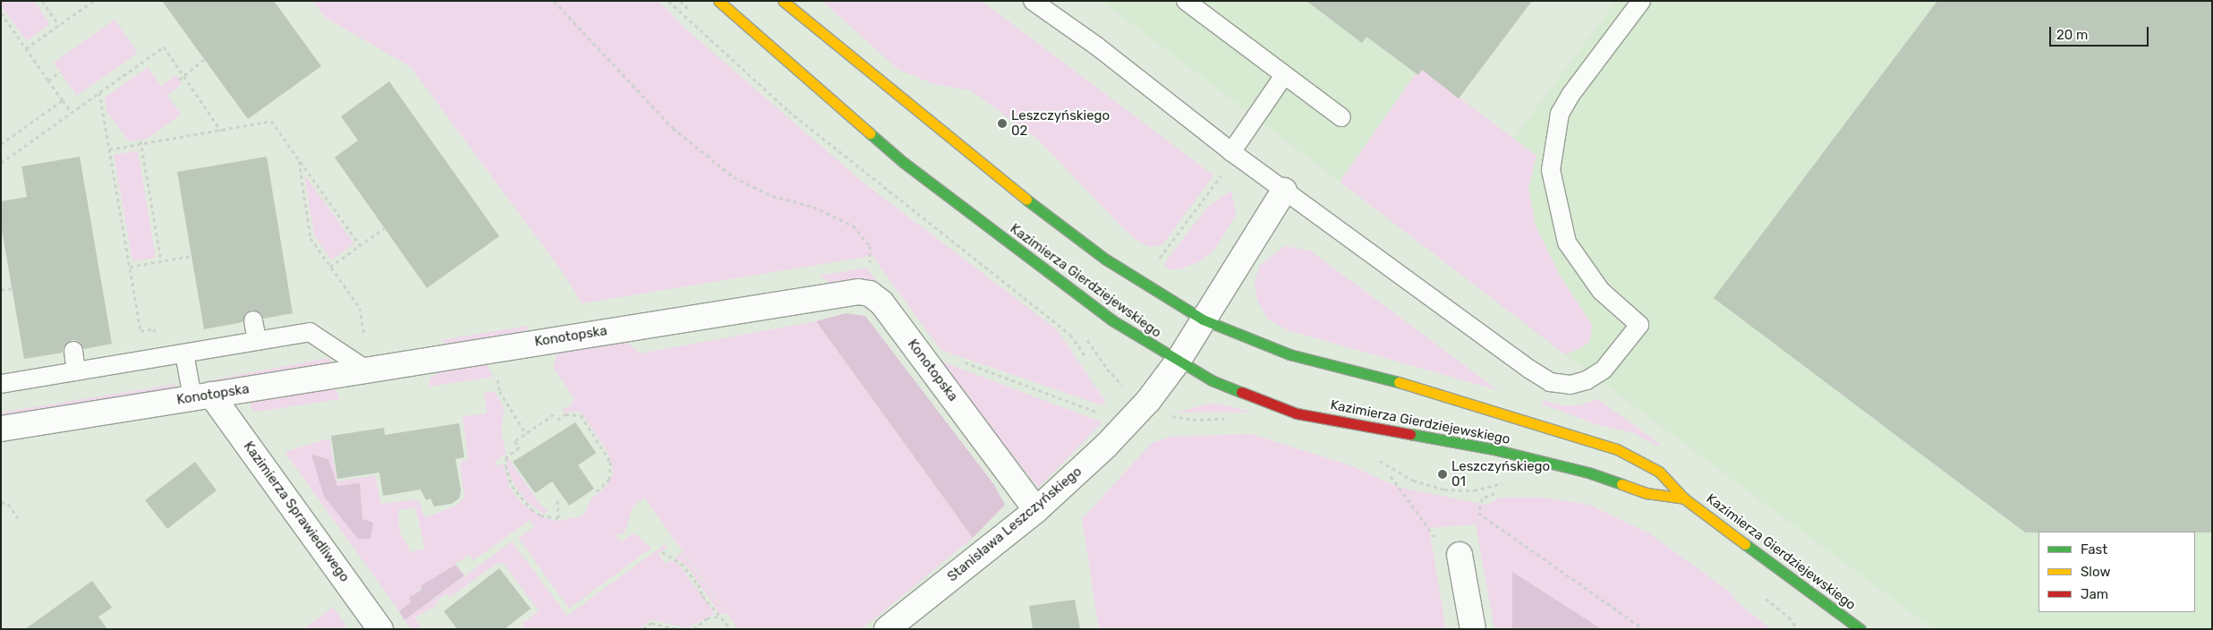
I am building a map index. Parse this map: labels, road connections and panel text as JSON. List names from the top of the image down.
{
  "streets": {
    "street": [
      "Kazimierza Gierdziejewskiego",
      "Konotopska",
      "Kazimierza Sprawiedliwego",
      "Stanisława Leszczyńskiego"
    ]
  },
  "crossings": [
    ["Kazimierza Gierdziejewskiego", "Stanisława Leszczyńskiego"],
    ["Konotopska", "Kazimierza Sprawiedliwego"],
    ["Konotopska", "Stanisława Leszczyńskiego"]
  ],
  "places": ["Leszczyńskiego 02", "Leszczyńskiego 01"],
  "legend": ["Fast", "Slow", "Jam"],
  "scale_bar": "20 m"
}
